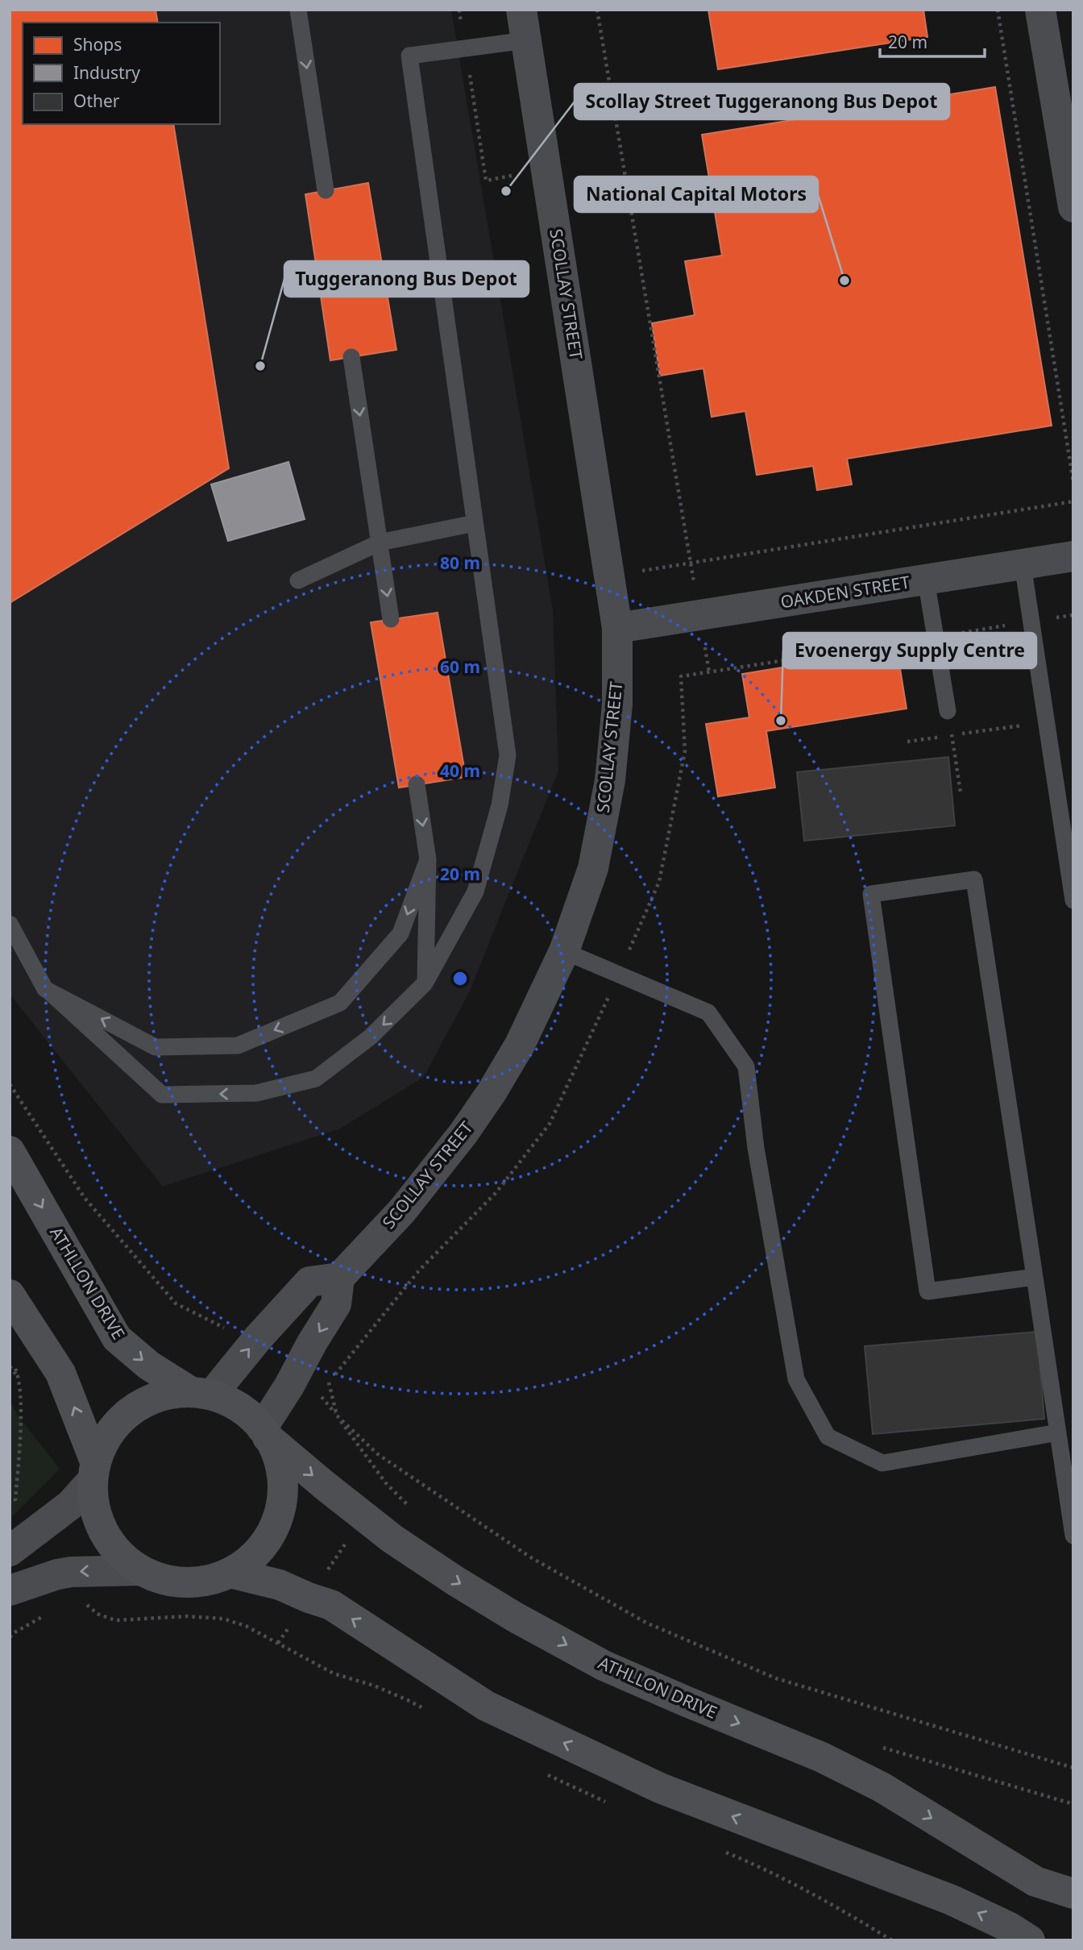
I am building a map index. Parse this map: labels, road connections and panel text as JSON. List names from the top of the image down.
{
  "streets": {
    "main road": ["ATHLLON DRIVE"],
    "street": ["SCOLLAY STREET", "OAKDEN STREET"]
  },
  "crossings": [
    ["SCOLLAY STREET", "OAKDEN STREET"]
  ],
  "places": [
    "Scollay Street Tuggeranong Bus Depot",
    "National Capital Motors",
    "Tuggeranong Bus Depot",
    "Evoenergy Supply Centre"
  ],
  "legend": ["Shops", "Industry", "Other"],
  "scale_bar": "20 m",
  "rings": [
    "80 m",
    "60 m",
    "40 m",
    "20 m"
  ]
}
